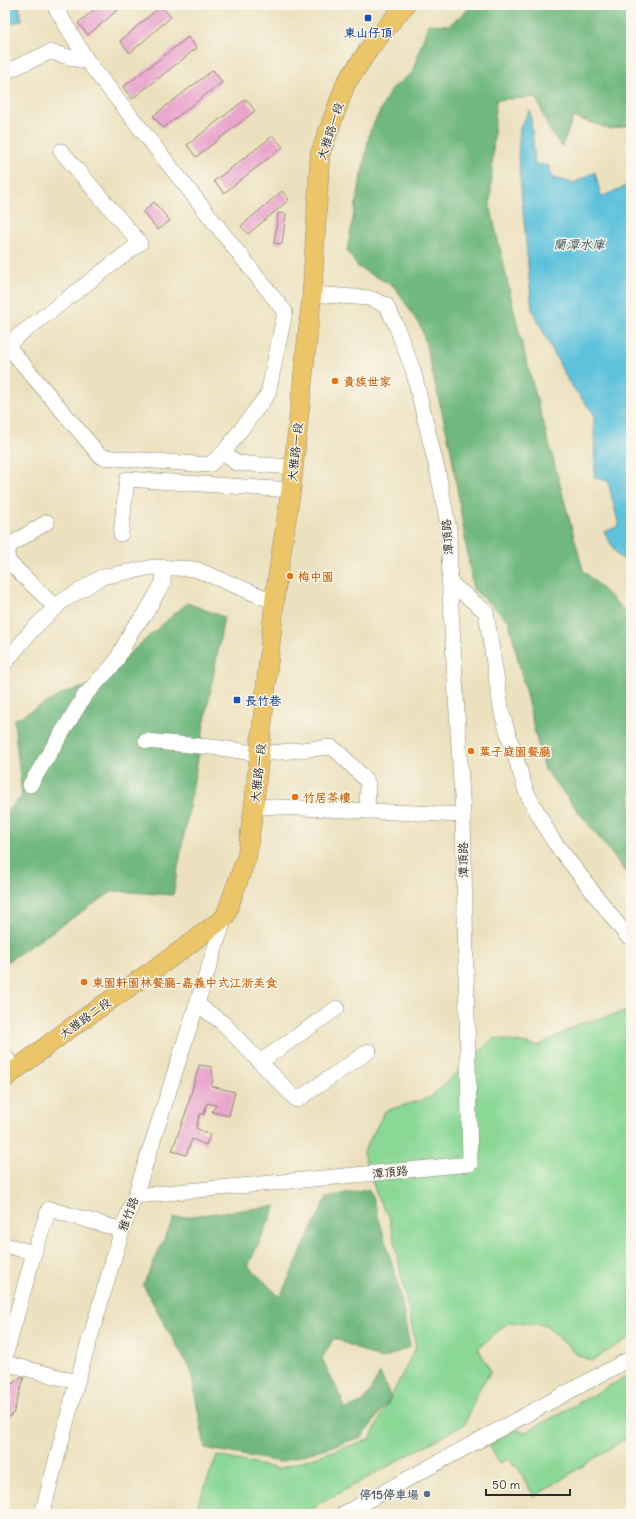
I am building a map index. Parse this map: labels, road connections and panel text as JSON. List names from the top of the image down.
{
  "streets": {
    "main road": ["大雅路一段", "大雅路二段"],
    "street": ["潭頂路", "雅竹路"]
  },
  "crossings": [
    ["大雅路一段", "潭頂路"],
    ["大雅路一段", "大雅路二段"],
    ["大雅路一段", "雅竹路"],
    ["潭頂路", "雅竹路"],
    ["大雅路二段", "雅竹路"]
  ],
  "water": ["蘭潭水庫"],
  "places": {
    "transit": ["東山仔頂", "長竹巷"],
    "other": [
      "貴族世家",
      "梅中園",
      "葉子庭園餐廳",
      "竹居茶樓",
      "東園軒園林餐廳-嘉義中式江浙美食",
      "停15停車場"
    ]
  },
  "scale_bar": "50 m"
}
